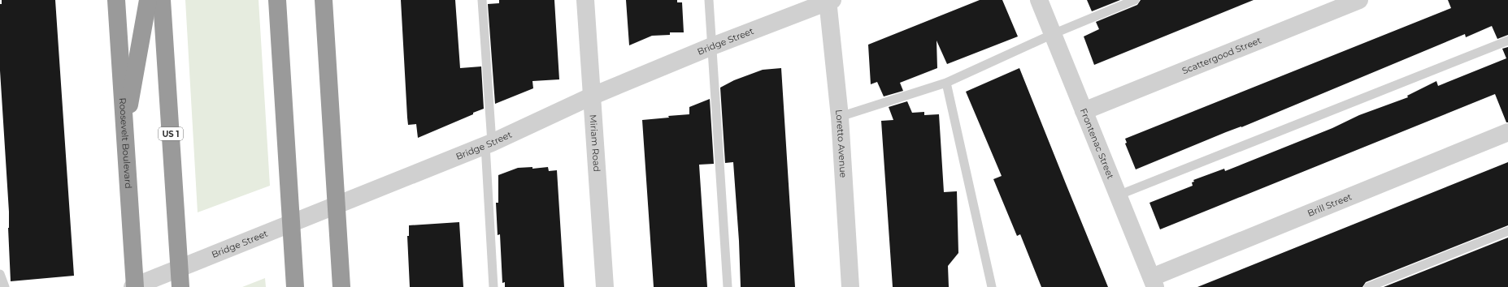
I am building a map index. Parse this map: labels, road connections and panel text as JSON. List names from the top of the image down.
{
  "streets": {
    "highway": ["US 1", "Roosevelt Boulevard"],
    "street": [
      "Bridge Street",
      "Scattergood Street",
      "Miriam Road",
      "Loretto Avenue",
      "Frontenac Street",
      "Brill Street"
    ]
  },
  "crossings": [
    ["Bridge Street", "US 1"],
    ["Bridge Street", "Roosevelt Boulevard"],
    ["Bridge Street", "Miriam Road"],
    ["Bridge Street", "Loretto Avenue"],
    ["Scattergood Street", "Frontenac Street"],
    ["Frontenac Street", "Brill Street"]
  ]
}
